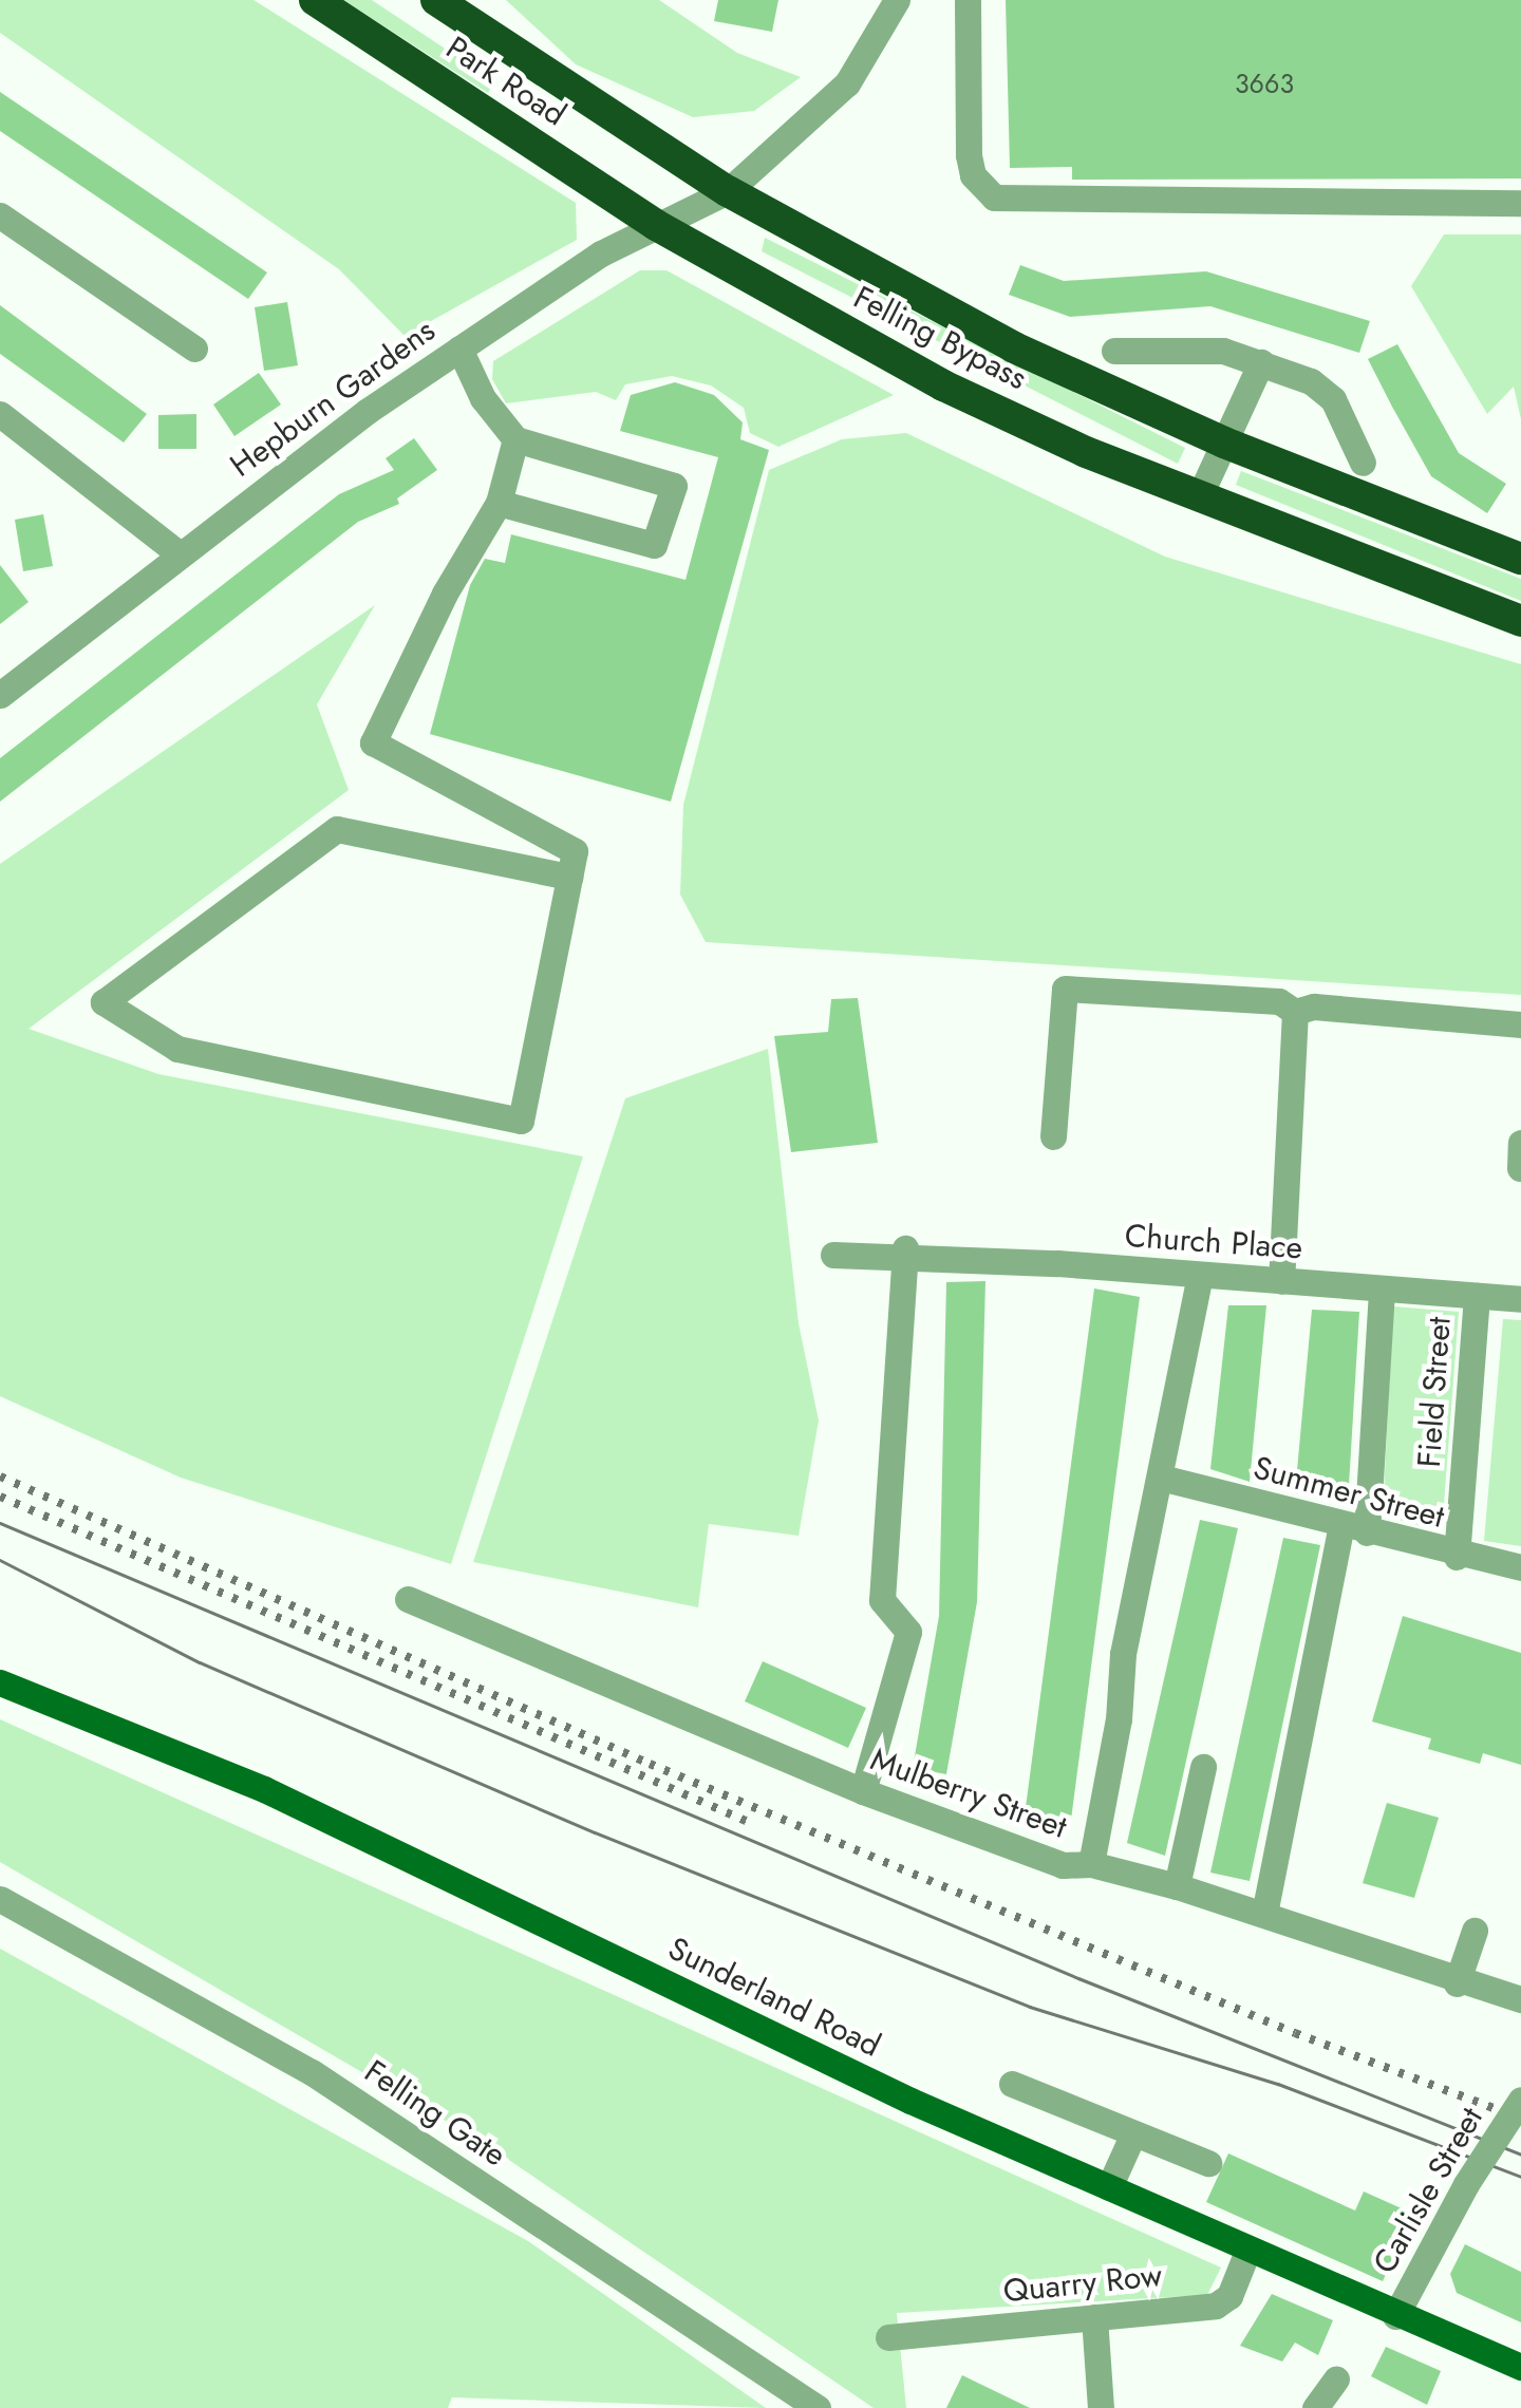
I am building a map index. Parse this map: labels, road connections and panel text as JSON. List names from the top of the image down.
{
  "streets": {
    "highway": ["Park Road", "Felling Bypass"],
    "main road": ["Sunderland Road"],
    "street": [
      "Hepburn Gardens",
      "Church Place",
      "Field Street",
      "Summer Street",
      "Mulberry Street",
      "Felling Gate",
      "Carlisle Street",
      "Quarry Row"
    ]
  },
  "crossings": [
    ["Park Road", "Felling Bypass"],
    ["Park Road", "Hepburn Gardens"],
    ["Felling Bypass", "Hepburn Gardens"],
    ["Church Place", "Field Street"],
    ["Field Street", "Summer Street"],
    ["Sunderland Road", "Carlisle Street"],
    ["Sunderland Road", "Quarry Row"]
  ],
  "house_numbers": ["3663"]
}
